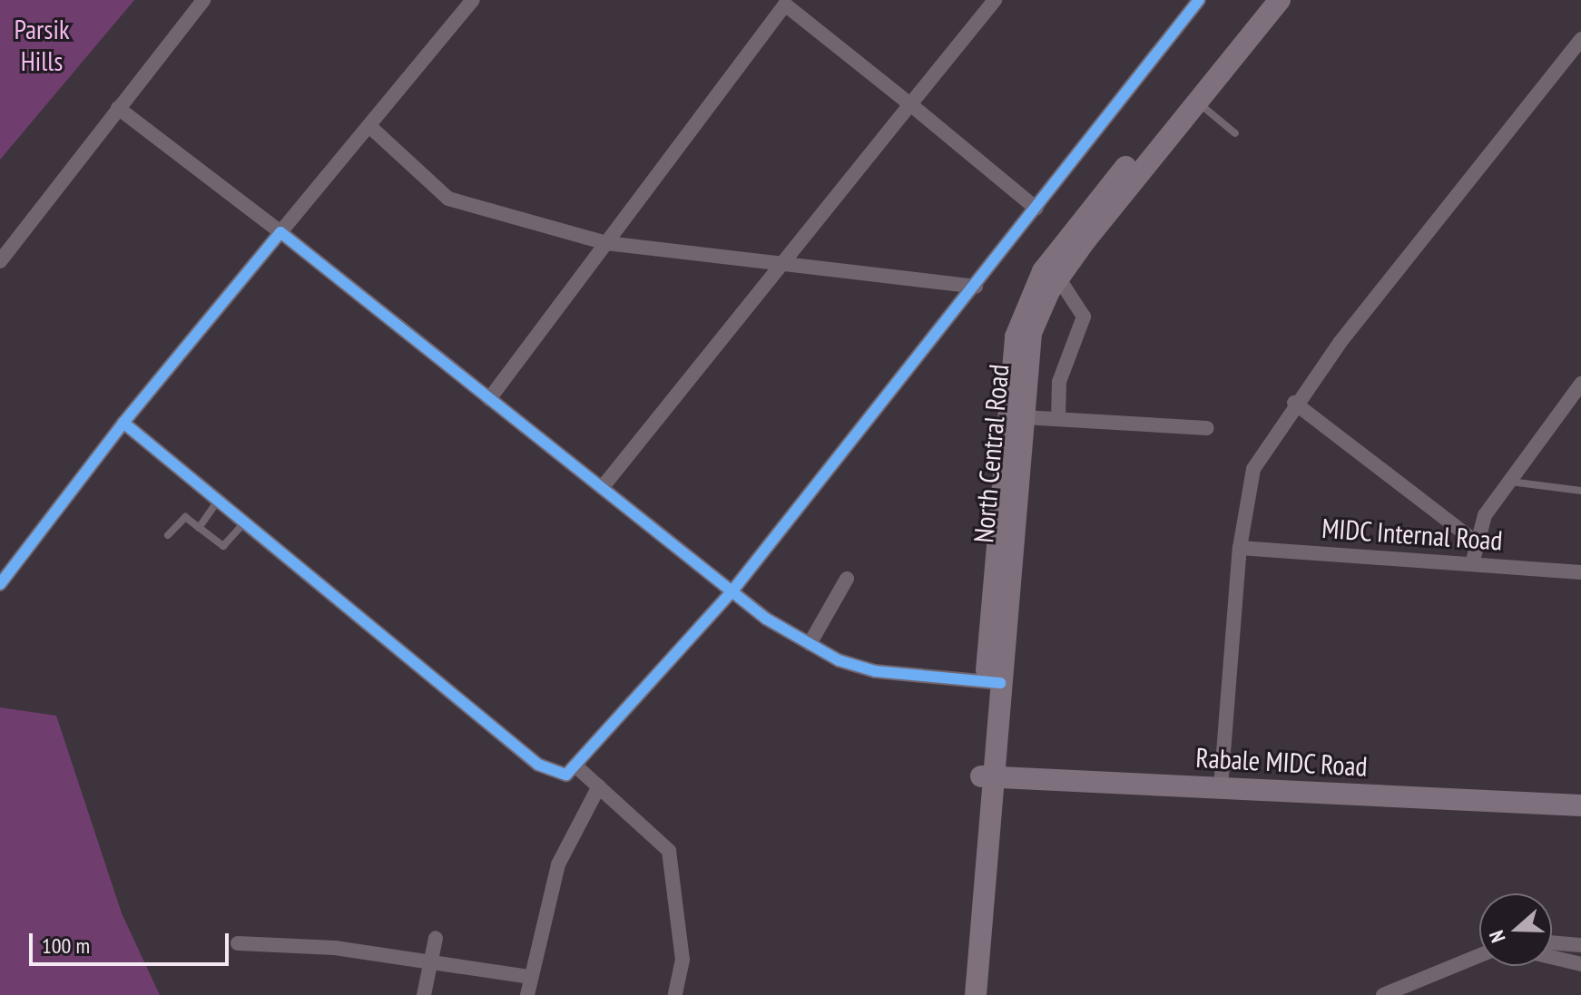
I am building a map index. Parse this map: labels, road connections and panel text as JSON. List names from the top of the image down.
{
  "streets": {
    "main road": ["North Central Road", "Rabale MIDC Road"],
    "street": ["MIDC Internal Road"]
  },
  "crossings": [
    ["North Central Road", "Rabale MIDC Road"]
  ],
  "parks": ["Parsik Hills"],
  "scale_bar": "100 m",
  "north": "left"
}
